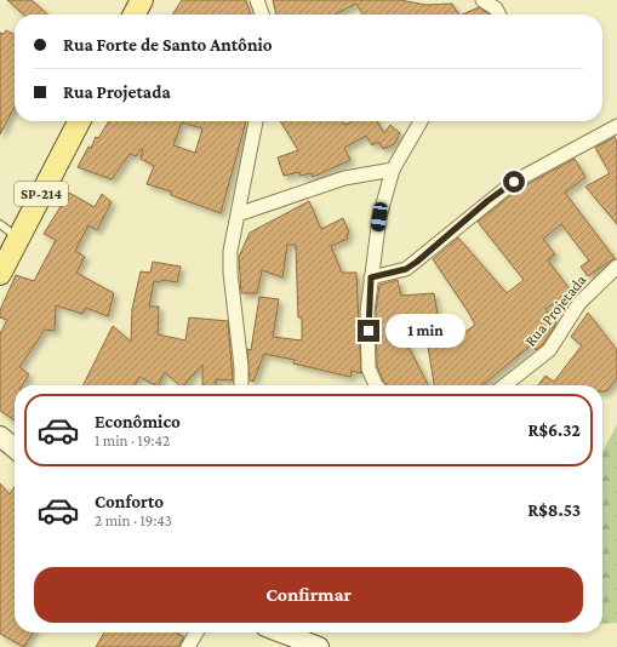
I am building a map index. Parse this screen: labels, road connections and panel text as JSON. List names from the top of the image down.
{
  "streets": {
    "main road": ["SP-214"],
    "street": ["Rua Projetada"]
  },
  "page": {
    "banner": ["Rua Forte de Santo Antônio", "Rua Projetada"],
    "bubble": "1 min",
    "list": [
      {
        "name": "Econômico",
        "note": "1 min · 19:42",
        "value": "R$6.32"
      },
      {
        "name": "Conforto",
        "note": "2 min · 19:43",
        "value": "R$8.53"
      }
    ],
    "buttons": "Confirmar"
  }
}
